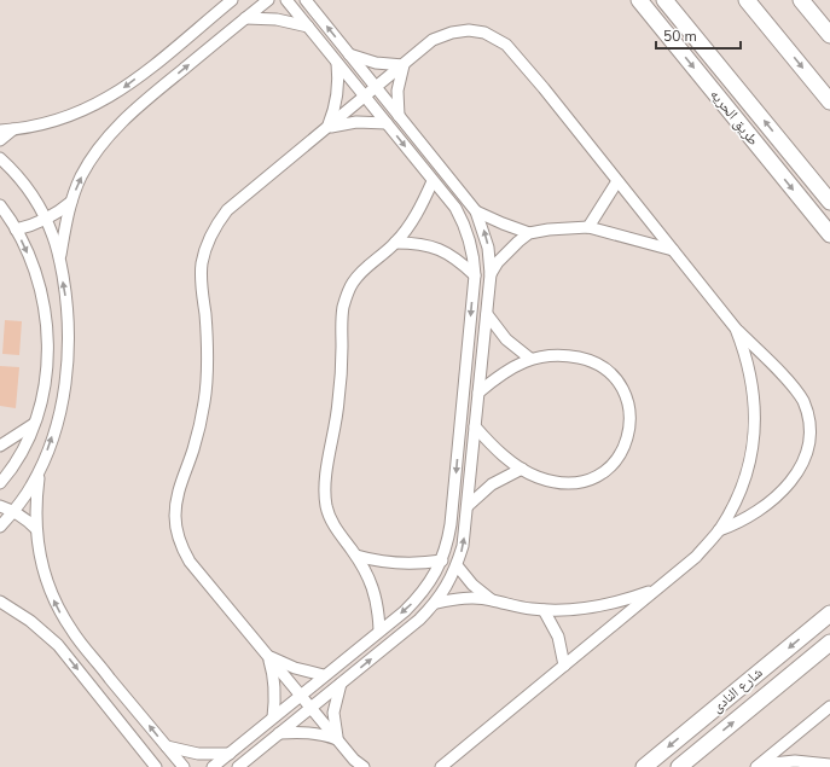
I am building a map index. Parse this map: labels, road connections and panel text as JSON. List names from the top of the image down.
{
  "streets": {
    "street": ["طريق الحريه", "شارع النادى"]
  },
  "scale_bar": "50 m"
}
